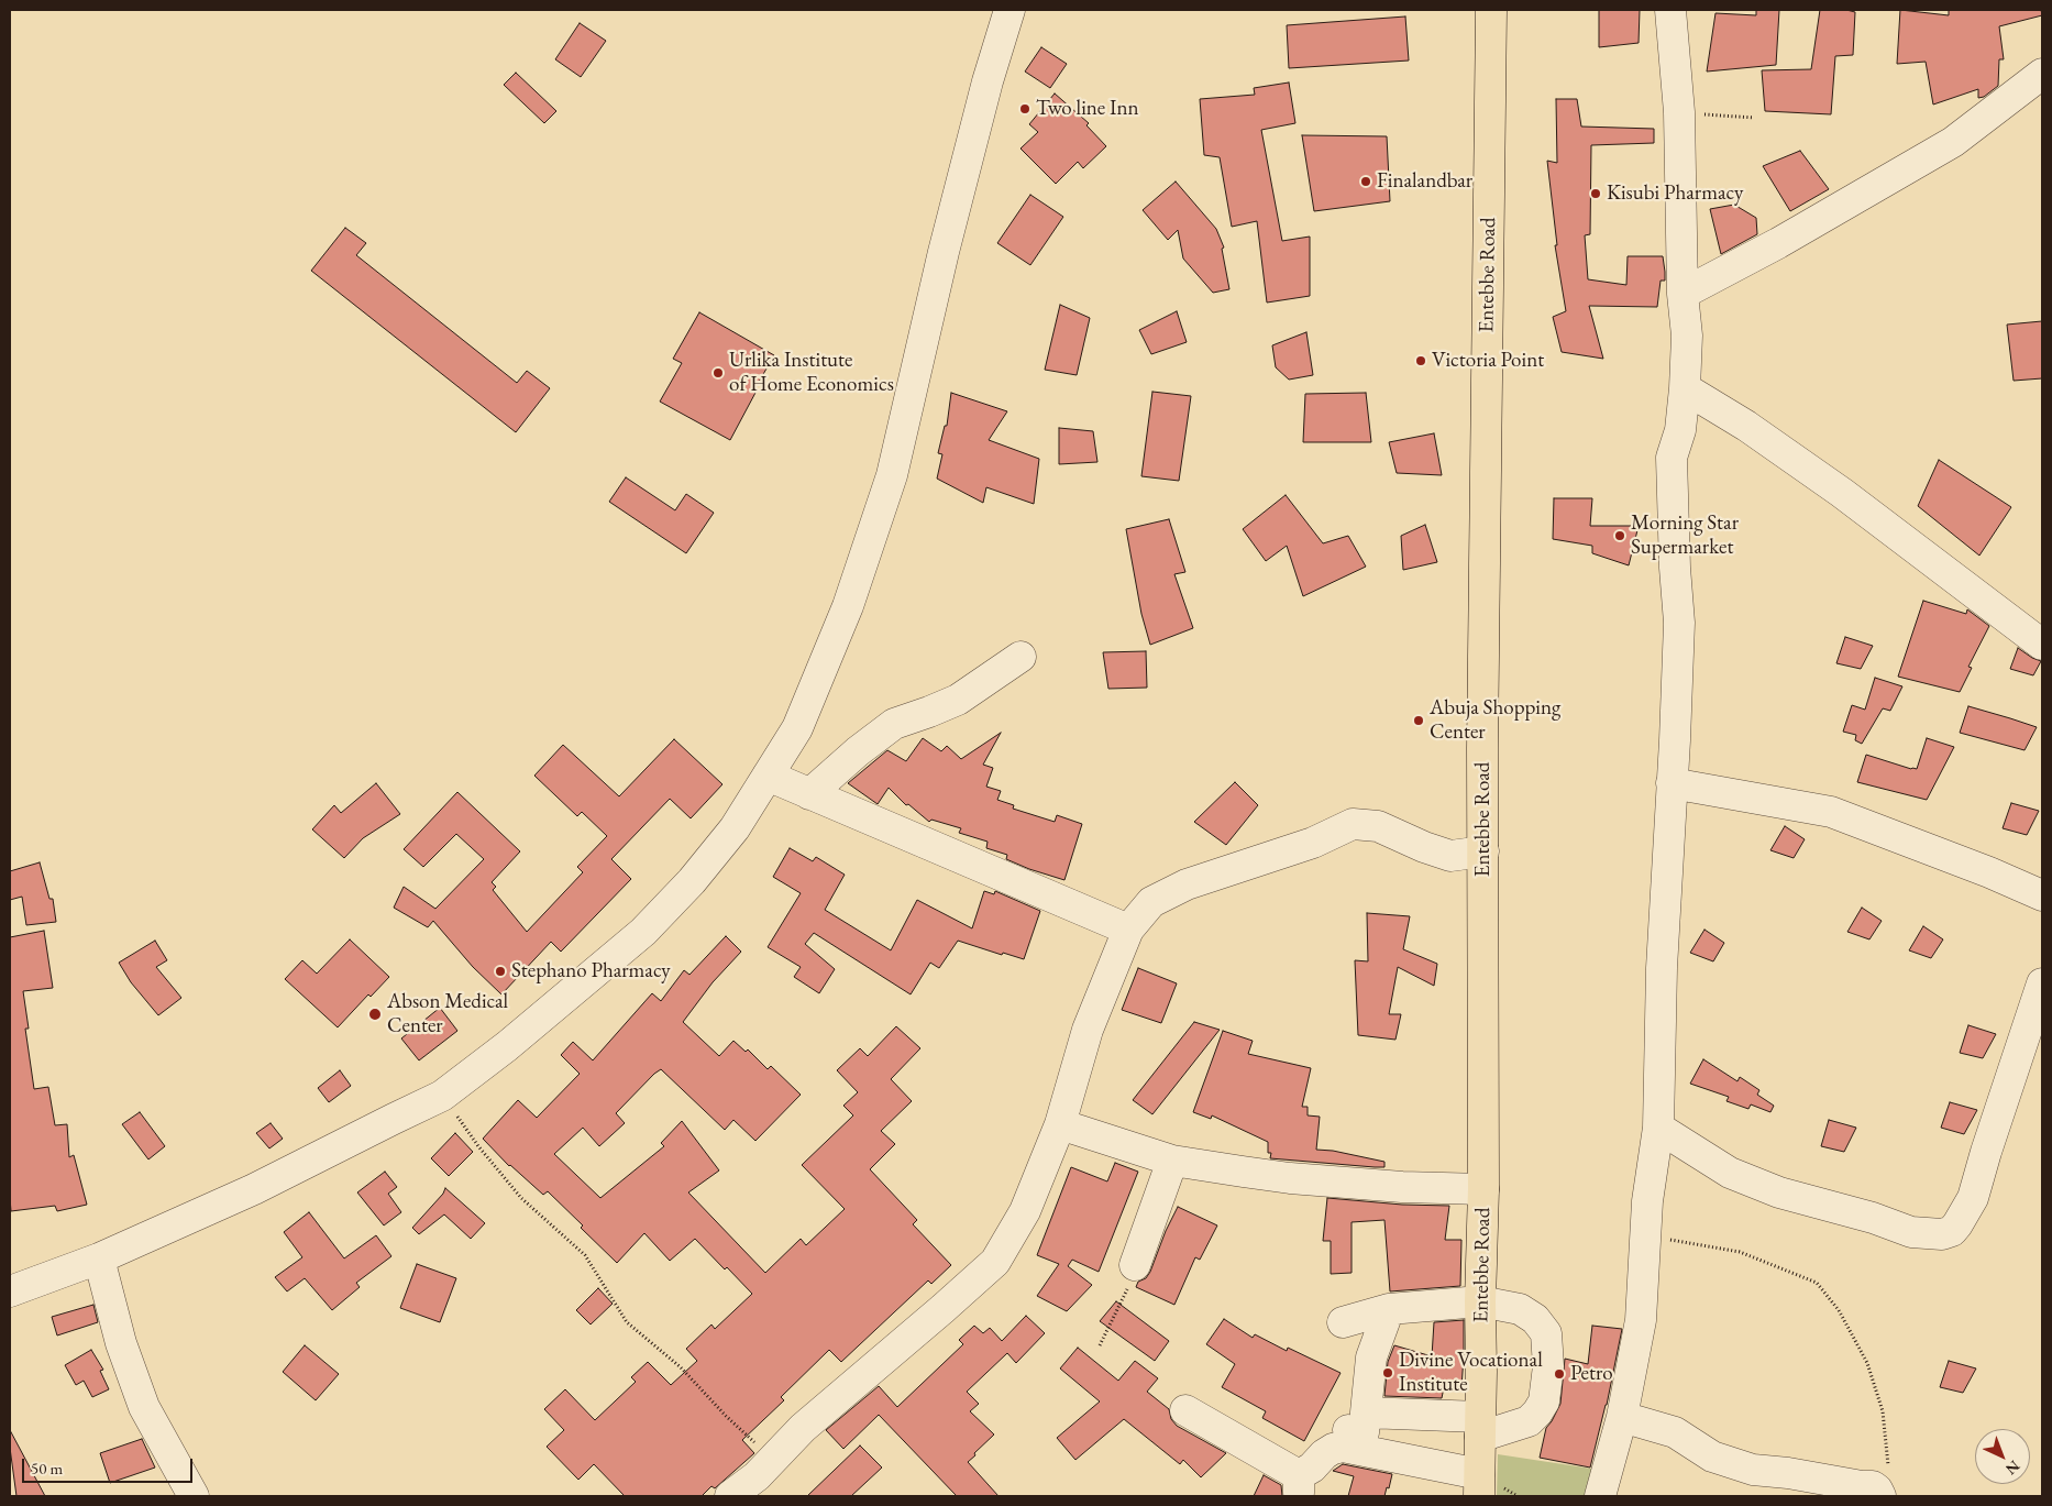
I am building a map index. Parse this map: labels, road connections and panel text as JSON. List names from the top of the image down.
{
  "streets": {
    "main road": ["Entebbe Road"]
  },
  "places": [
    "Two line Inn",
    "Finalandbar",
    "Kisubi Pharmacy",
    "Victoria Point",
    "Urlika Institute of Home Economics",
    "Morning Star Supermarket",
    "Abuja Shopping Center",
    "Stephano Pharmacy",
    "Abson Medical Center",
    "Divine Vocational Institute",
    "Petro"
  ],
  "scale_bar": "50 m",
  "north": "bottom right"
}
